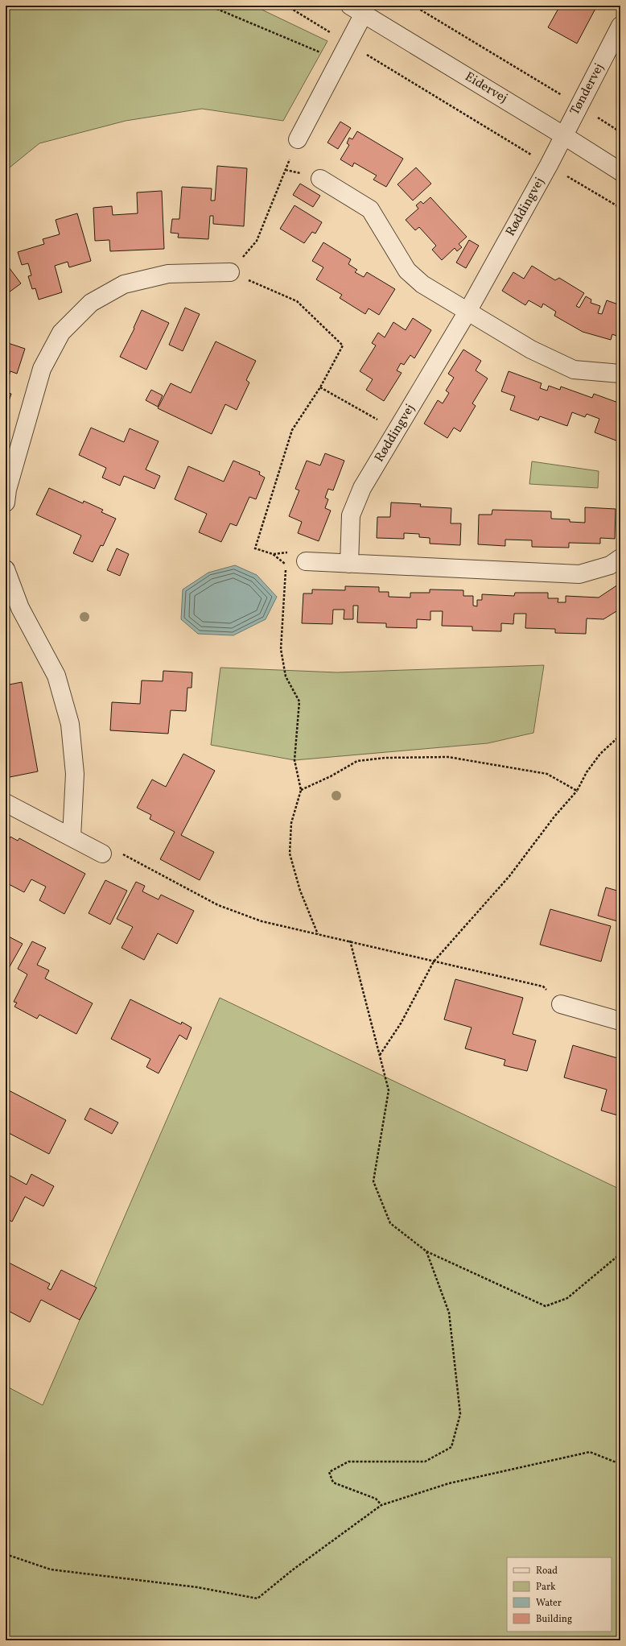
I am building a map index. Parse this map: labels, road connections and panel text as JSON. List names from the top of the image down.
{
  "streets": {
    "street": ["Eidervej", "Tøndervej", "Røddingvej"]
  },
  "crossings": [
    ["Eidervej", "Tøndervej"],
    ["Eidervej", "Røddingvej"],
    ["Tøndervej", "Røddingvej"]
  ],
  "legend": [
    "Road",
    "Park",
    "Water",
    "Building"
  ]
}
